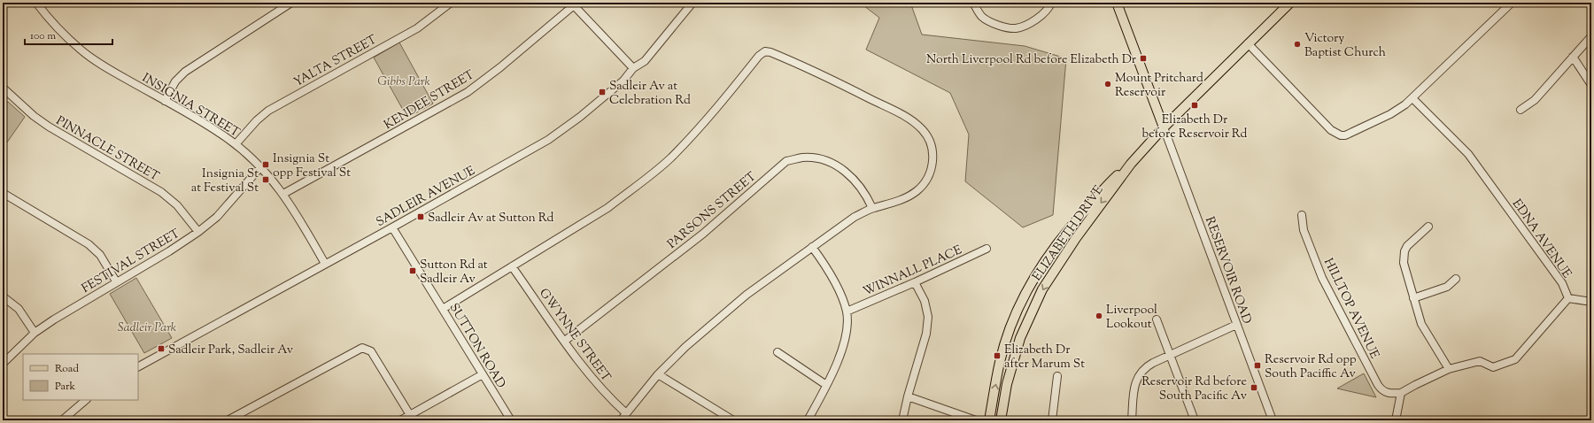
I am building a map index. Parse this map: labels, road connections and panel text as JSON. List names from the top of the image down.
{
  "streets": {
    "main road": ["ELIZABETH DRIVE"],
    "street": [
      "YALTA STREET",
      "KENDEE STREET",
      "INSIGNIA STREET",
      "PINNACLE STREET",
      "SADLEIR AVENUE",
      "PARSONS STREET",
      "EDNA AVENUE",
      "FESTIVAL STREET",
      "WINNALL PLACE",
      "RESERVOIR ROAD",
      "HILLTOP AVENUE",
      "GWYNNE STREET",
      "SUTTON ROAD"
    ]
  },
  "crossings": [
    ["YALTA STREET", "INSIGNIA STREET"],
    ["KENDEE STREET", "INSIGNIA STREET"],
    ["INSIGNIA STREET", "SADLEIR AVENUE"],
    ["INSIGNIA STREET", "FESTIVAL STREET"],
    ["PINNACLE STREET", "FESTIVAL STREET"],
    ["SADLEIR AVENUE", "SUTTON ROAD"],
    ["PARSONS STREET", "GWYNNE STREET"],
    ["ELIZABETH DRIVE", "RESERVOIR ROAD"],
    ["EDNA AVENUE", "HILLTOP AVENUE"]
  ],
  "parks": ["Gibbs Park", "Sadleir Park"],
  "places": {
    "other": ["Victory Baptist Church", "Mount Pritchard Reservoir", "Liverpool Lookout"],
    "transit": [
      "North Liverpool Rd before Elizabeth Dr",
      "Sadleir Av at Celebration Rd",
      "Elizabeth Dr before Reservoir Rd",
      "Insignia St opp Festival St",
      "Insignia St at Festival St",
      "Sadleir Av at Sutton Rd",
      "Sutton Rd at Sadleir Av",
      "Sadleir Park, Sadleir Av",
      "Elizabeth Dr after Marum St",
      "Reservoir Rd opp South Paciffic Av",
      "Reservoir Rd before South Pacific Av"
    ]
  },
  "legend": ["Road", "Park"],
  "scale_bar": "100 m"
}
